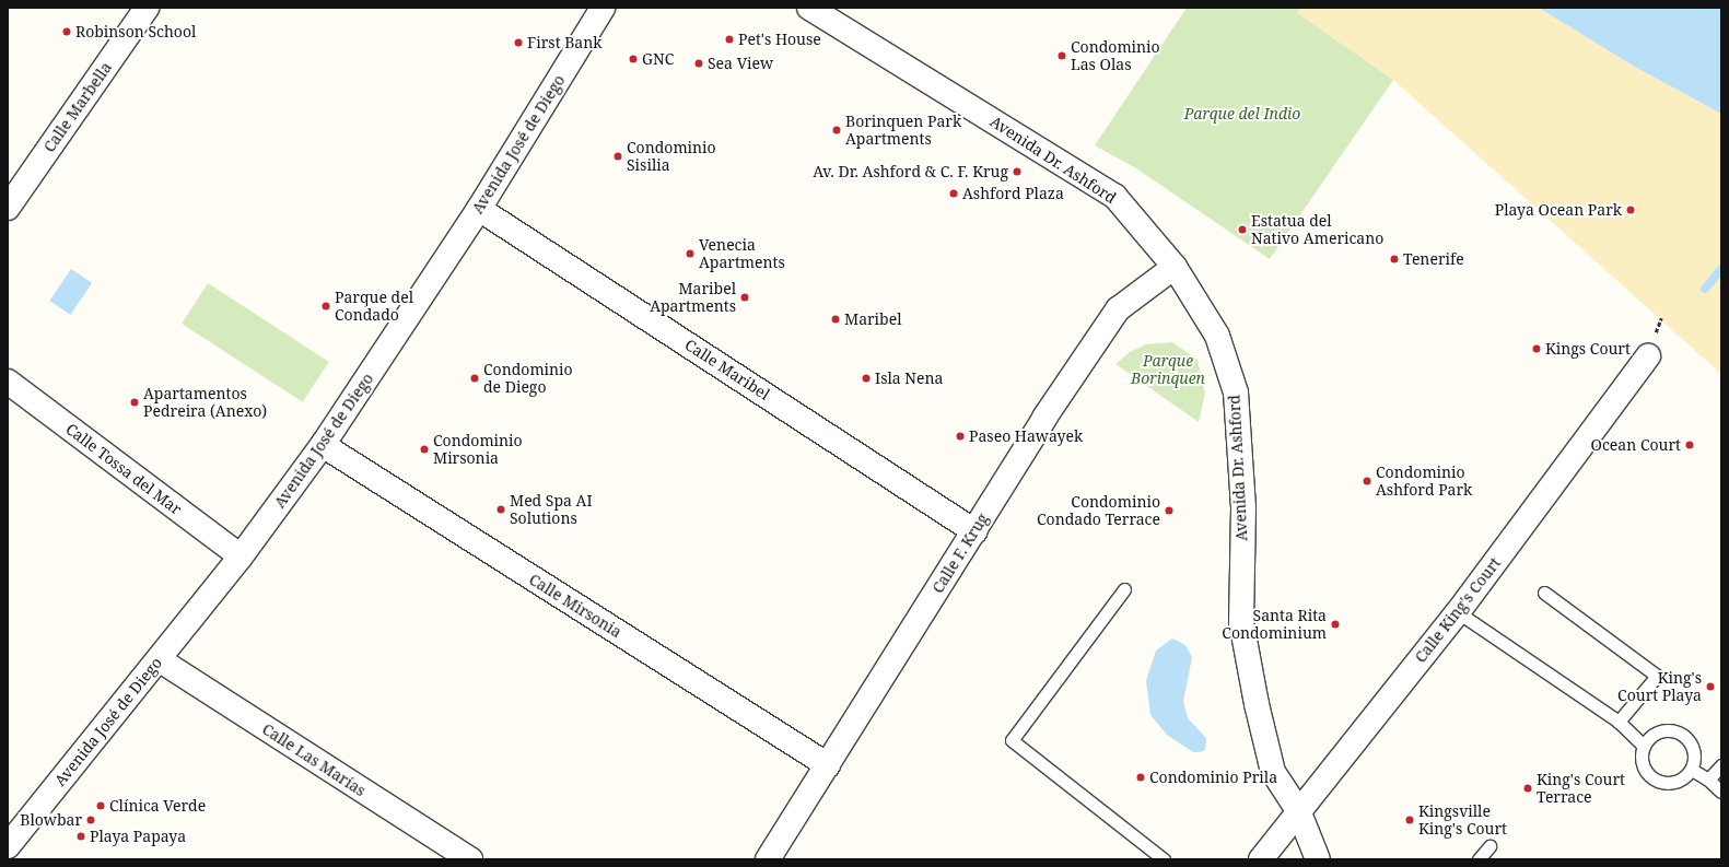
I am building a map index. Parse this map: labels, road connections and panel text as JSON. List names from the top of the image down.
{
  "streets": {
    "street": [
      "Calle Marbella",
      "Avenida José de Diego",
      "Avenida Dr. Ashford",
      "Calle Maribel",
      "Calle Tossa del Mar",
      "Calle F. Krug",
      "Calle Mirsonia",
      "Calle King's Court",
      "Calle Las Marías"
    ]
  },
  "crossings": [
    ["Avenida José de Diego", "Calle Maribel"],
    ["Avenida José de Diego", "Calle Tossa del Mar"],
    ["Avenida José de Diego", "Calle Mirsonia"],
    ["Avenida José de Diego", "Calle Las Marías"],
    ["Avenida Dr. Ashford", "Calle F. Krug"],
    ["Avenida Dr. Ashford", "Calle King's Court"],
    ["Calle Maribel", "Calle F. Krug"],
    ["Calle F. Krug", "Calle Mirsonia"]
  ],
  "parks": ["Parque del Indio", "Parque Borinquen"],
  "places": [
    "Robinson School",
    "Pet's House",
    "First Bank",
    "Condominio Las Olas",
    "GNC",
    "Sea View",
    "Borinquen Park Apartments",
    "Condominio Sisilia",
    "Av. Dr. Ashford & C. F. Krug",
    "Ashford Plaza",
    "Playa Ocean Park",
    "Estatua del Nativo Americano",
    "Venecia Apartments",
    "Tenerife",
    "Maribel Apartments",
    "Parque del Condado",
    "Maribel",
    "Kings Court",
    "Condominio de Diego",
    "Isla Nena",
    "Apartamentos Pedreira (Anexo)",
    "Paseo Hawayek",
    "Ocean Court",
    "Condominio Mirsonia",
    "Condominio Ashford Park",
    "Med Spa AI Solutions",
    "Condominio Condado Terrace",
    "Santa Rita Condominium",
    "King's Court Playa",
    "Condominio Prila",
    "King's Court Terrace",
    "Clínica Verde",
    "Blowbar",
    "Kingsville King's Court",
    "Playa Papaya"
  ]
}
